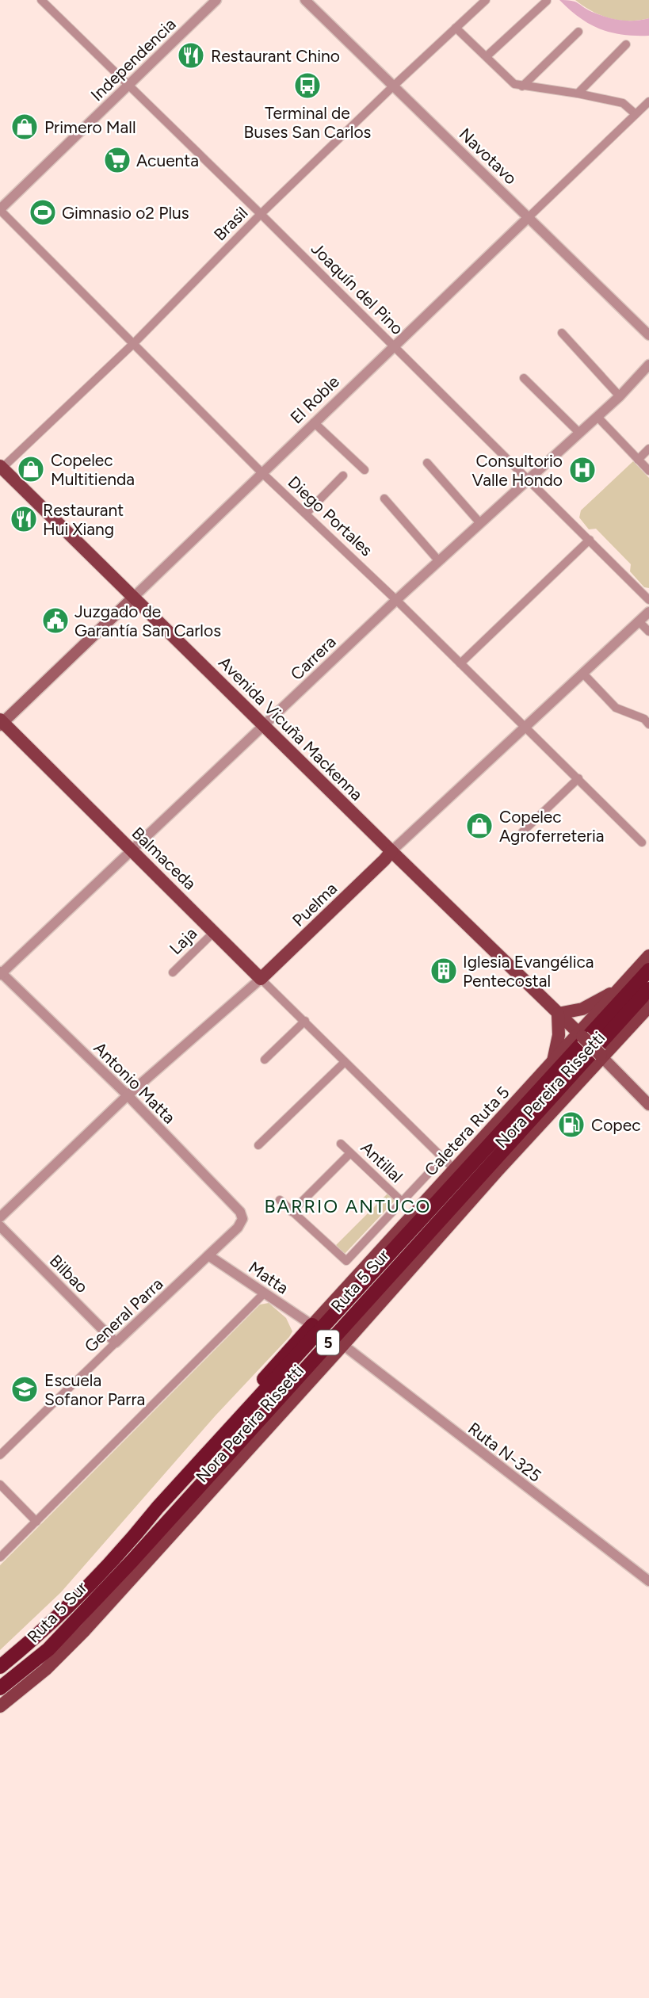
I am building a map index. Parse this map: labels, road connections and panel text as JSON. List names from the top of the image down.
{
  "streets": {
    "highway": ["Ruta 5 Sur", "5"],
    "main road": [
      "El Roble",
      "Avenida Vicuña Mackenna",
      "Balmaceda",
      "Puelma",
      "Nora Pereira Rissetti",
      "Caletera Ruta 5"
    ],
    "street": [
      "Independencia",
      "Navotavo",
      "Brasil",
      "Joaquín del Pino",
      "Diego Portales",
      "Carrera",
      "Laja",
      "Antonio Matta",
      "Antillal",
      "Bilbao",
      "Matta",
      "General Parra",
      "Ruta N-325"
    ]
  },
  "crossings": [
    ["Independencia", "Joaquín del Pino"],
    ["Independencia", "Diego Portales"],
    ["Navotavo", "Brasil"],
    ["Navotavo", "El Roble"],
    ["Brasil", "Joaquín del Pino"],
    ["Brasil", "Diego Portales"],
    ["Brasil", "Avenida Vicuña Mackenna"],
    ["Joaquín del Pino", "El Roble"],
    ["Joaquín del Pino", "Carrera"],
    ["El Roble", "Diego Portales"],
    ["El Roble", "Avenida Vicuña Mackenna"],
    ["El Roble", "Balmaceda"],
    ["Diego Portales", "Carrera"],
    ["Diego Portales", "Puelma"],
    ["Carrera", "Avenida Vicuña Mackenna"],
    ["Carrera", "Balmaceda"],
    ["Carrera", "Antonio Matta"],
    ["Avenida Vicuña Mackenna", "Puelma"],
    ["Avenida Vicuña Mackenna", "Nora Pereira Rissetti"],
    ["Avenida Vicuña Mackenna", "Caletera Ruta 5"],
    ["Balmaceda", "Puelma"],
    ["Balmaceda", "Laja"],
    ["Balmaceda", "Caletera Ruta 5"],
    ["Puelma", "Antonio Matta"],
    ["Antonio Matta", "General Parra"],
    ["Nora Pereira Rissetti", "Ruta N-325"],
    ["Caletera Ruta 5", "Matta"],
    ["Bilbao", "General Parra"],
    ["Matta", "General Parra"]
  ],
  "districts": ["BARRIO ANTUCO"],
  "places": {
    "restaurant": ["Restaurant Chino", "Restaurant Hui Xiang"],
    "bus stop": ["Terminal de Buses San Carlos"],
    "shop": ["Primero Mall", "Copelec Multitienda", "Copelec Agroferreteria"],
    "supermarket": ["Acuenta"],
    "sports": ["Gimnasio o2 Plus"],
    "hospital": ["Consultorio Valle Hondo"],
    "public building": ["Juzgado de Garantía San Carlos"],
    "building": ["Iglesia Evangélica Pentecostal"],
    "fuel station": ["Copec"],
    "school or university": ["Escuela Sofanor Parra"]
  }
}
